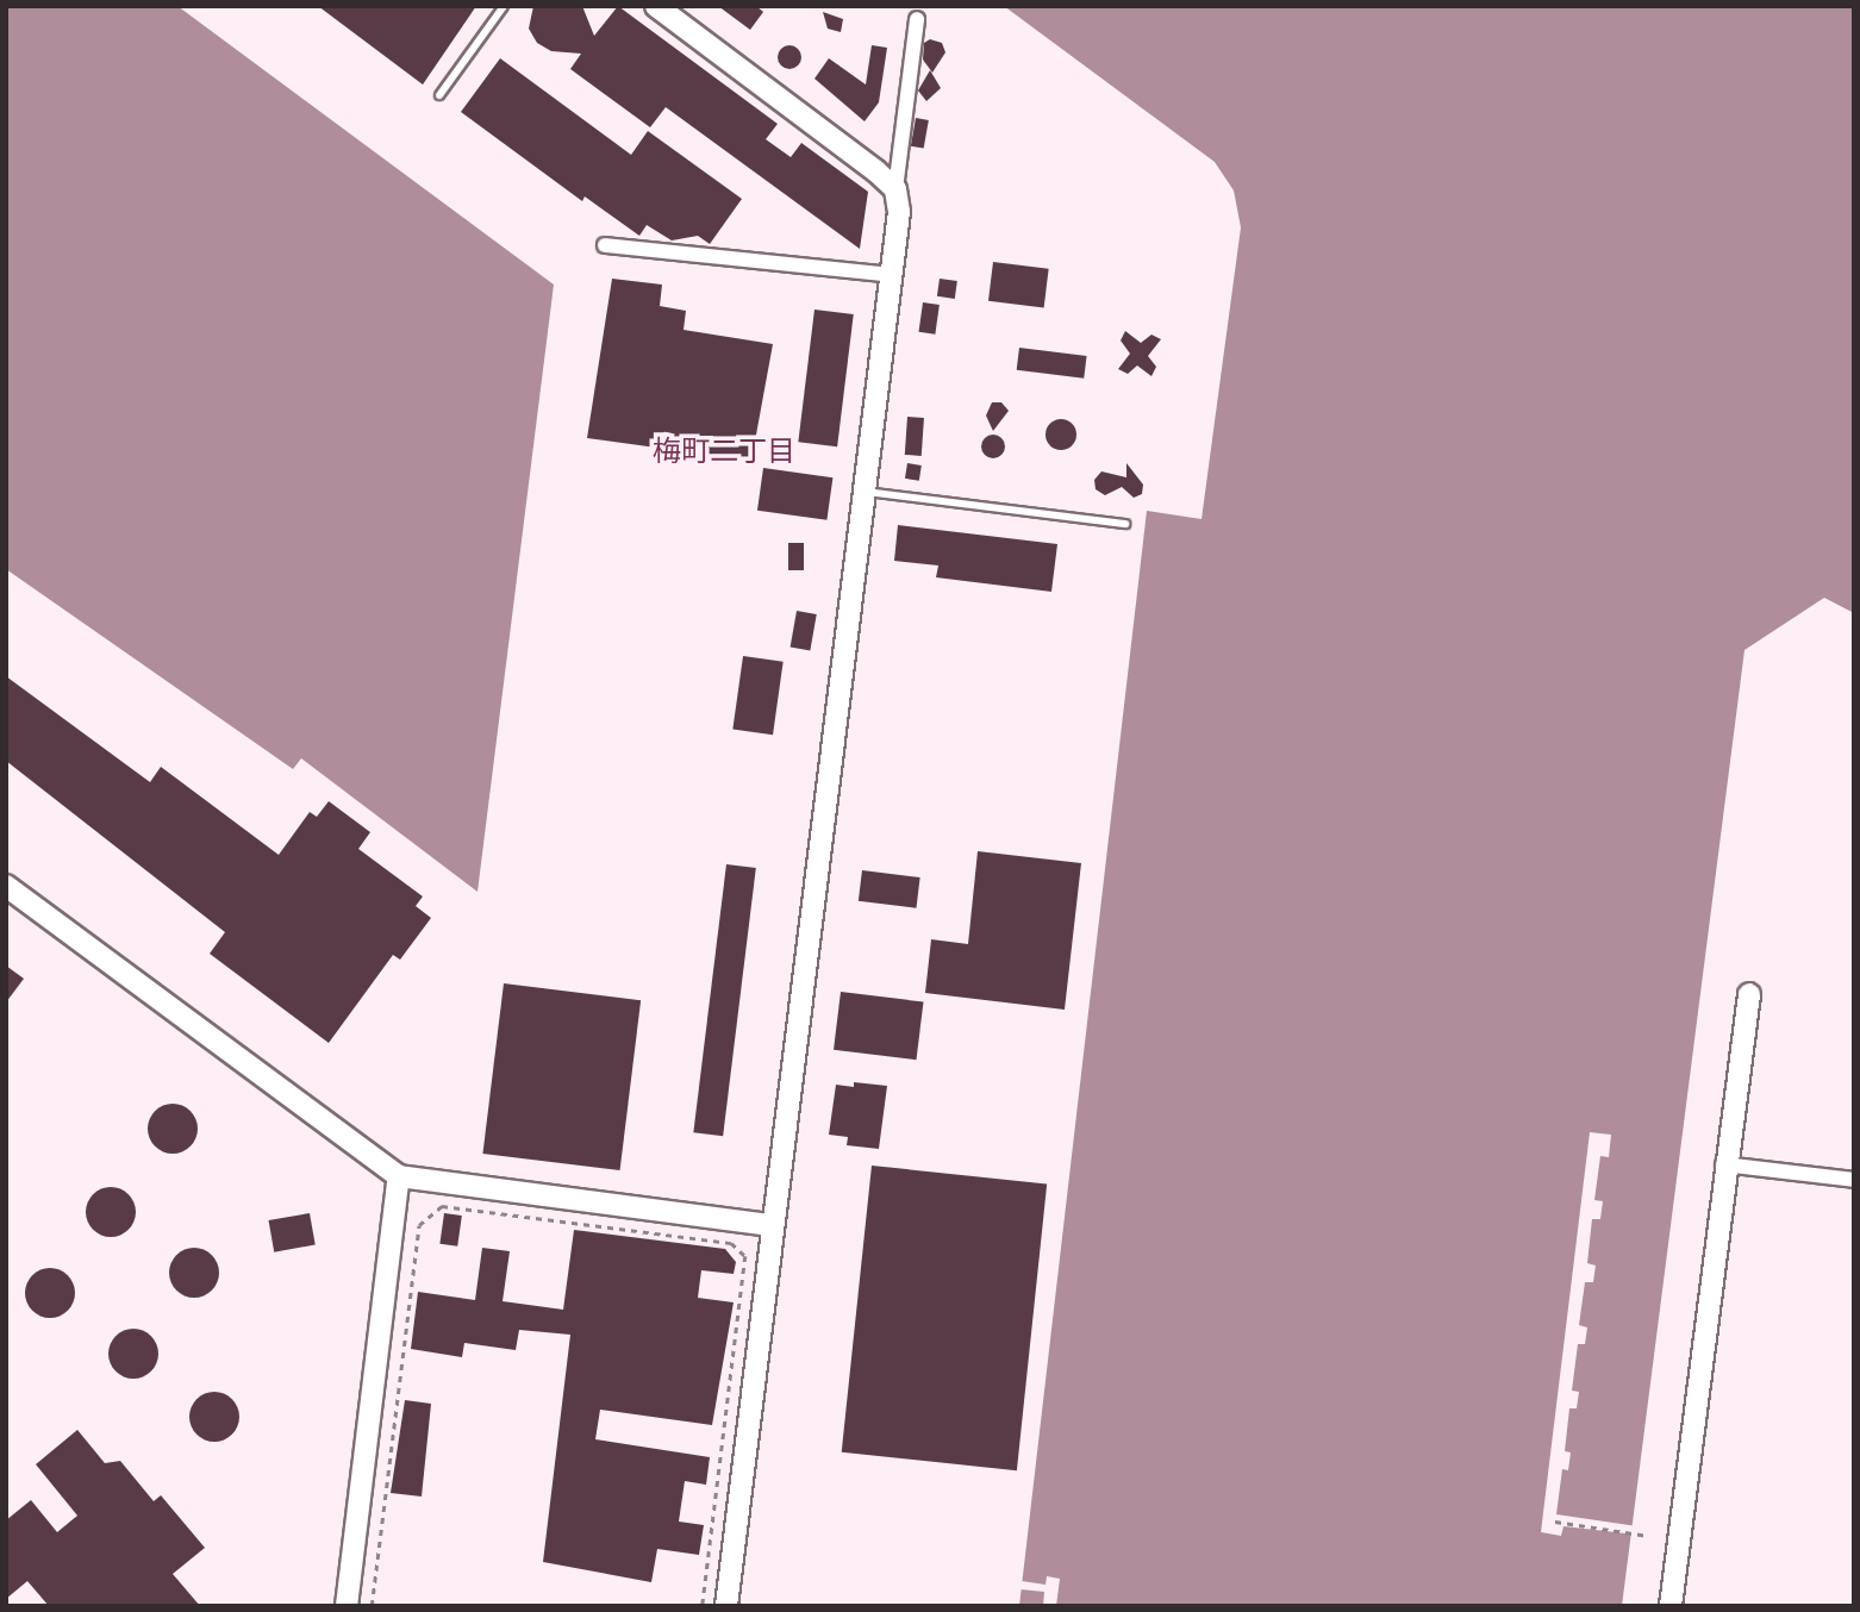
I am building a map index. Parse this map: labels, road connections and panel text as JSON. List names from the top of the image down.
{
  "districts": ["梅町二丁目"]
}
